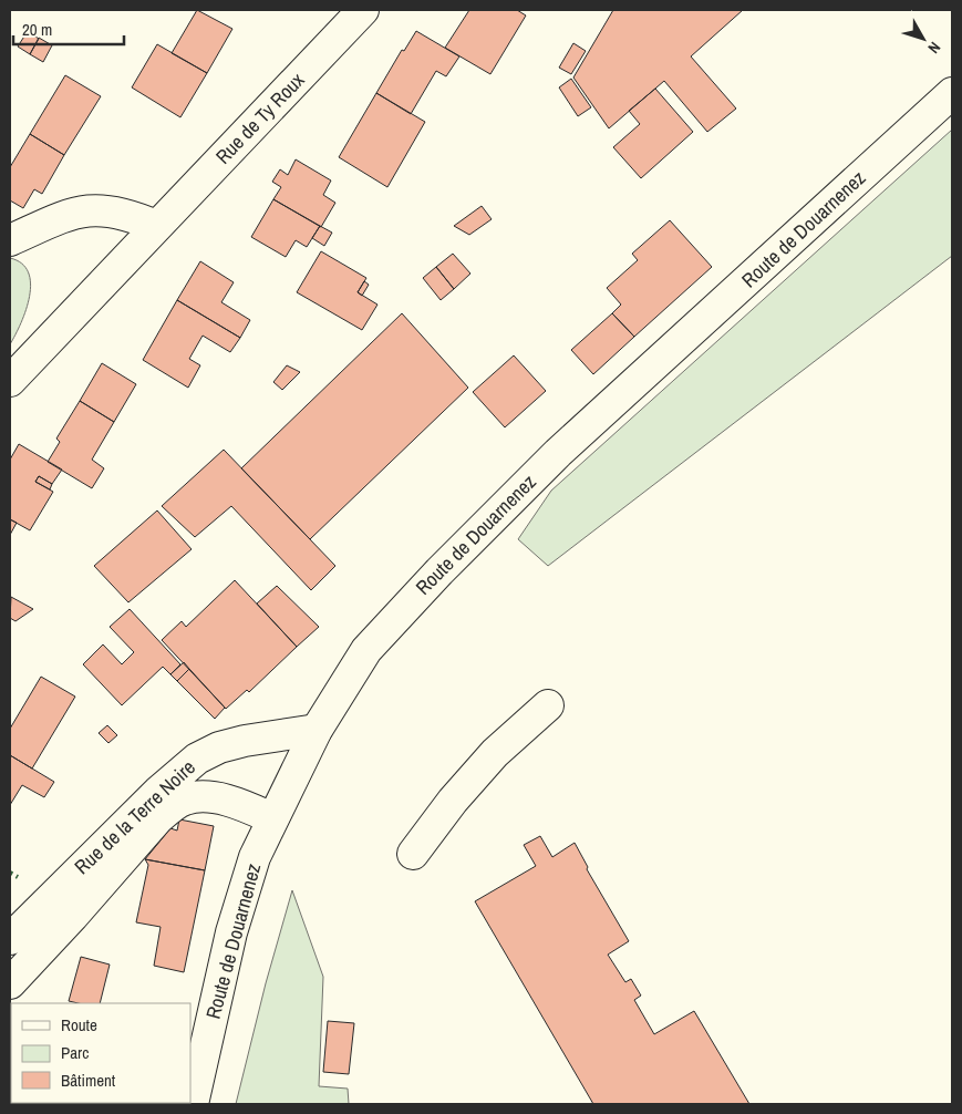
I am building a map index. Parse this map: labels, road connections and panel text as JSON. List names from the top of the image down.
{
  "streets": {
    "street": ["Rue de Ty Roux", "Route de Douarnenez", "Rue de la Terre Noire"]
  },
  "crossings": [
    ["Route de Douarnenez", "Rue de la Terre Noire"]
  ],
  "legend": ["Route", "Parc", "Bâtiment"],
  "scale_bar": "20 m",
  "north": "bottom right"
}
